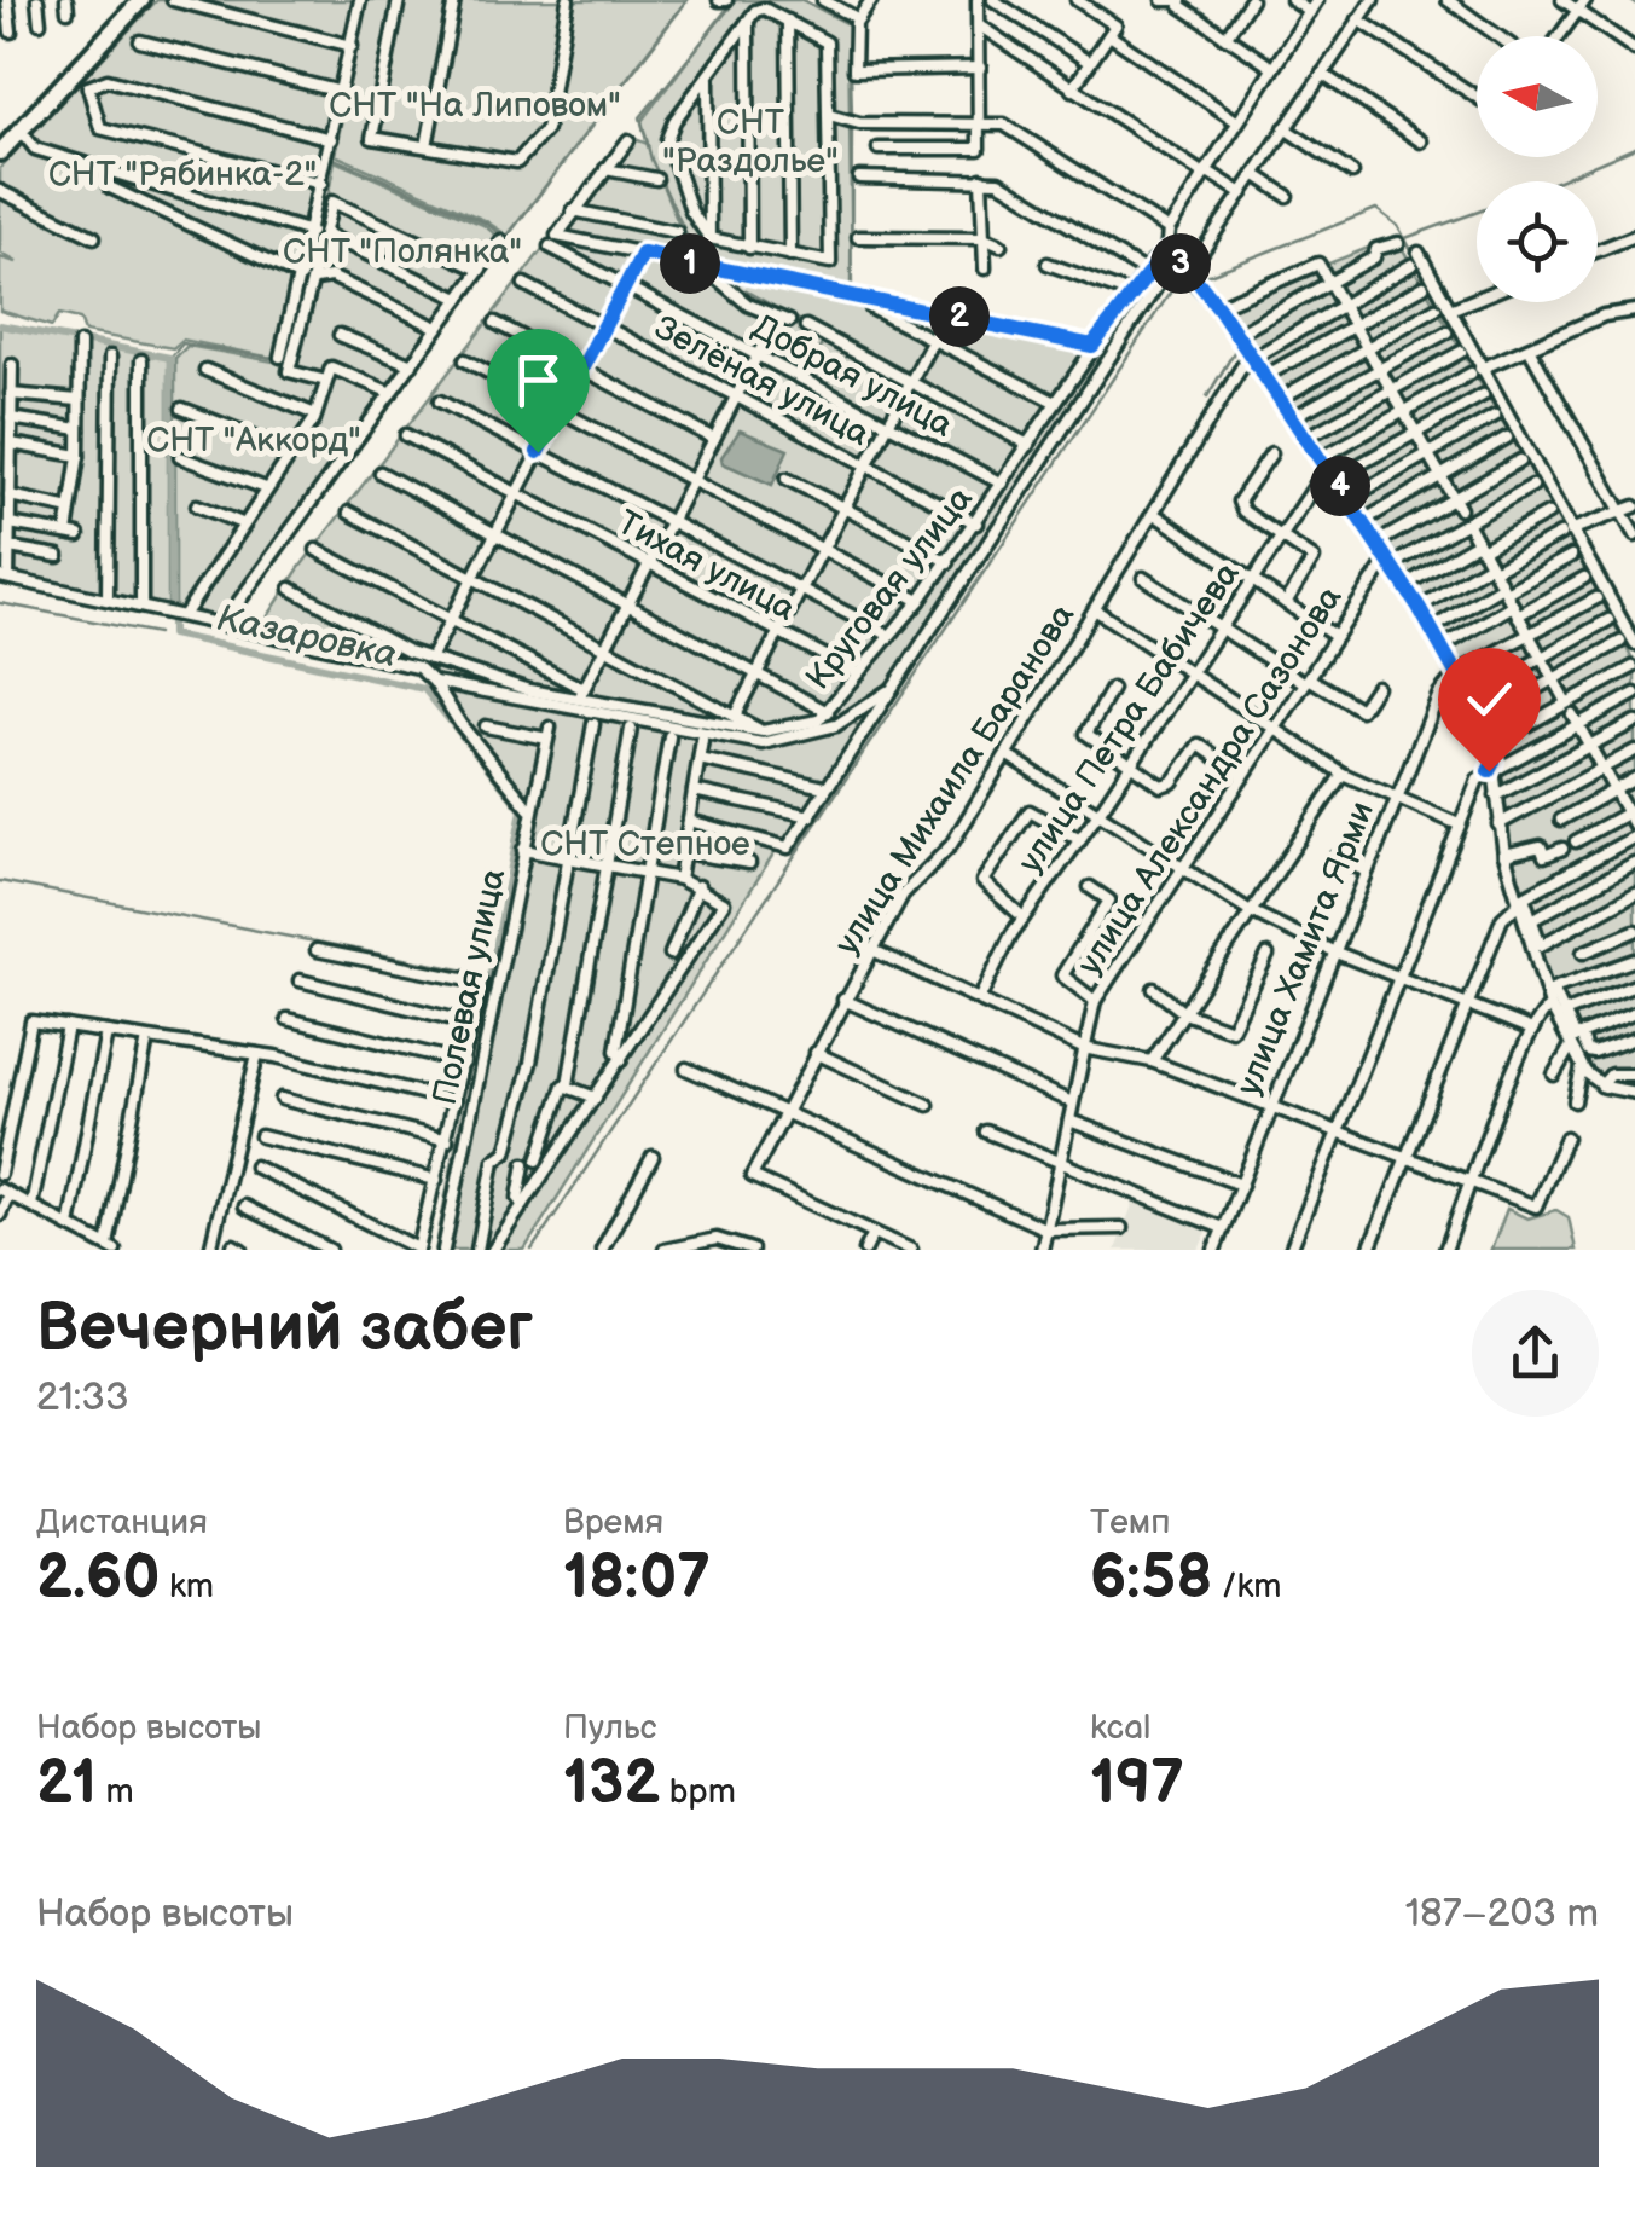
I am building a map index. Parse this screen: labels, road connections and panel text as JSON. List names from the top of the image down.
{
  "streets": {
    "street": [
      "Добрая улица",
      "Зелёная улица",
      "Тихая улица",
      "Круговая улица",
      "улица Петра Бабичева",
      "улица Михаила Баранова",
      "улица Александра Сазонова",
      "улица Хамита Ярми",
      "Полевая улица"
    ]
  },
  "crossings": [
    ["Добрая улица", "Круговая улица"],
    ["Зелёная улица", "Круговая улица"],
    ["Тихая улица", "Круговая улица"]
  ],
  "water": ["Казаровка"],
  "parks": [
    "СНТ \"На Липовом\"",
    "СНТ \"Раздолье\"",
    "СНТ \"Рябинка-2\"",
    "СНТ \"Полянка\"",
    "СНТ \"Аккорд\"",
    "СНТ Степное"
  ],
  "north": "left",
  "page": {
    "pins": [
      "1",
      "3",
      "2",
      "4"
    ],
    "heading": ["Вечерний забег", "21:33"],
    "stats": [
      ["Дистанция", "2.60 km"],
      ["Время", "18:07"],
      ["Темп", "6:58 /km"],
      ["Набор высоты", "21 m"],
      ["Пульс", "132 bpm"],
      ["kcal", "197"]
    ],
    "chart": ["Набор высоты", "187–203 m"]
  }
}
